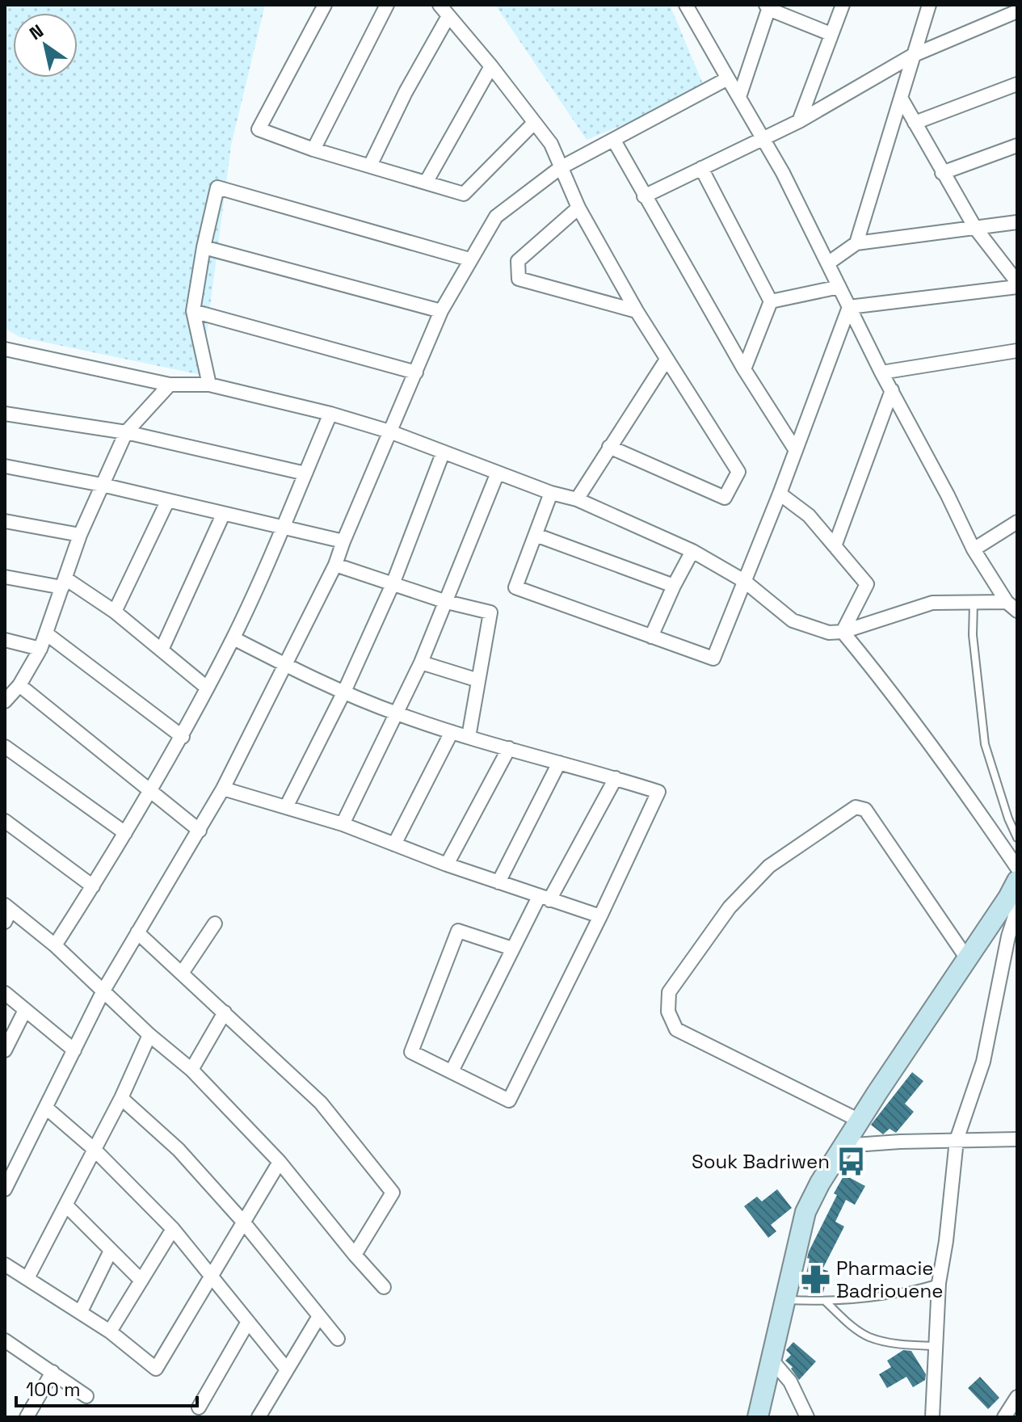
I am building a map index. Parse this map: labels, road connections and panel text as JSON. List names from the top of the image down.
{
  "places": {
    "bus stop": ["Souk Badriwen"],
    "pharmacy": ["Pharmacie Badriouene"]
  },
  "scale_bar": "100 m",
  "north": "top left"
}
